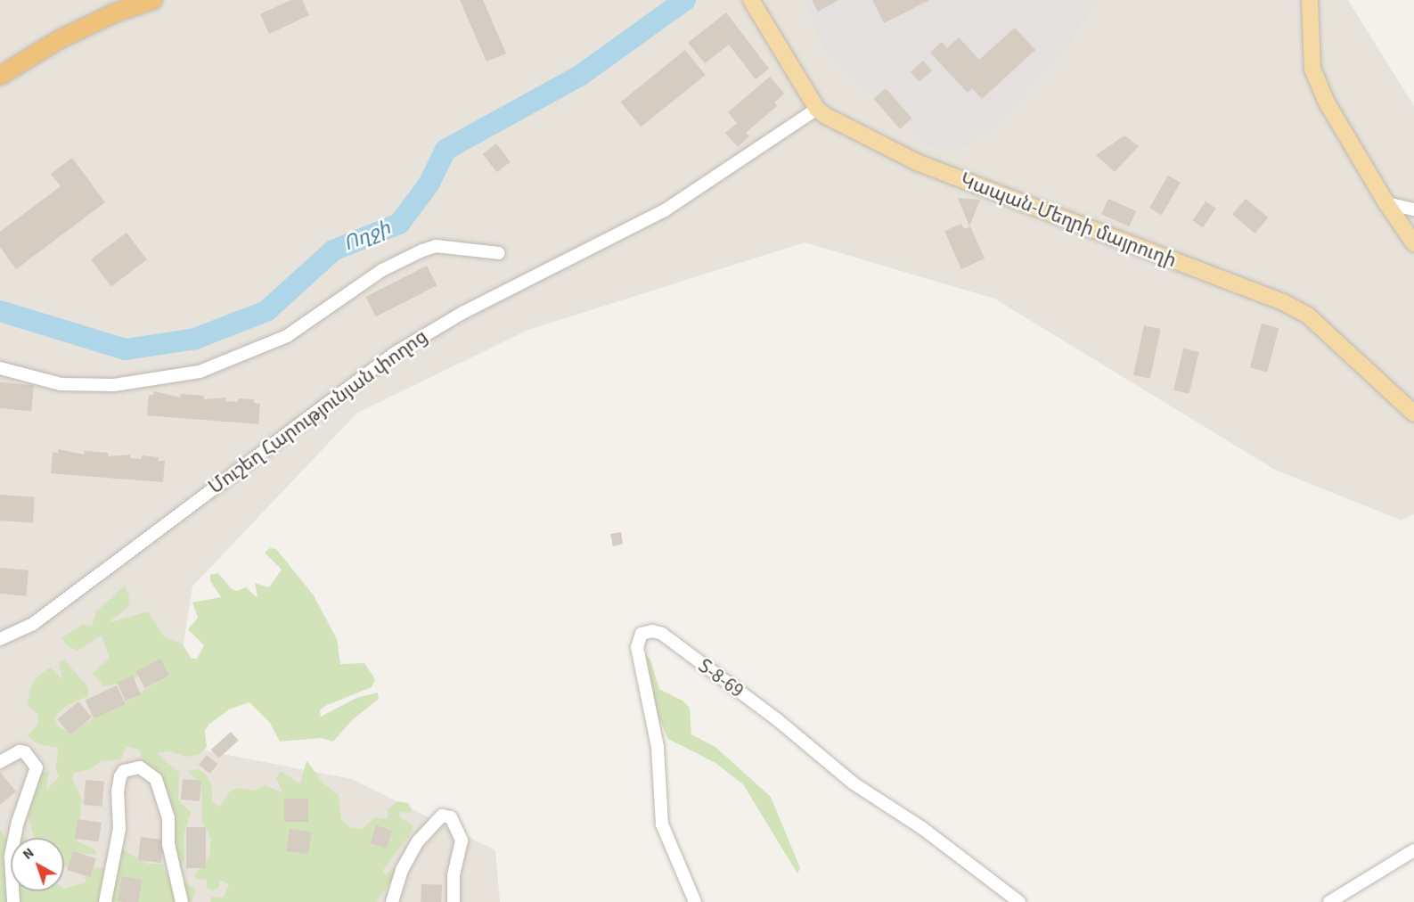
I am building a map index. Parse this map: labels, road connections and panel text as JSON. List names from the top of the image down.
{
  "streets": {
    "main road": ["Կապան-Մեղրի մայրուղի"],
    "street": ["Մուշեղ Հարությունյան փողոց", "Տ-8-69"]
  },
  "crossings": [
    ["Կապան-Մեղրի մայրուղի", "Մուշեղ Հարությունյան փողոց"]
  ],
  "water": ["Ողջի"],
  "north": "top left"
}
